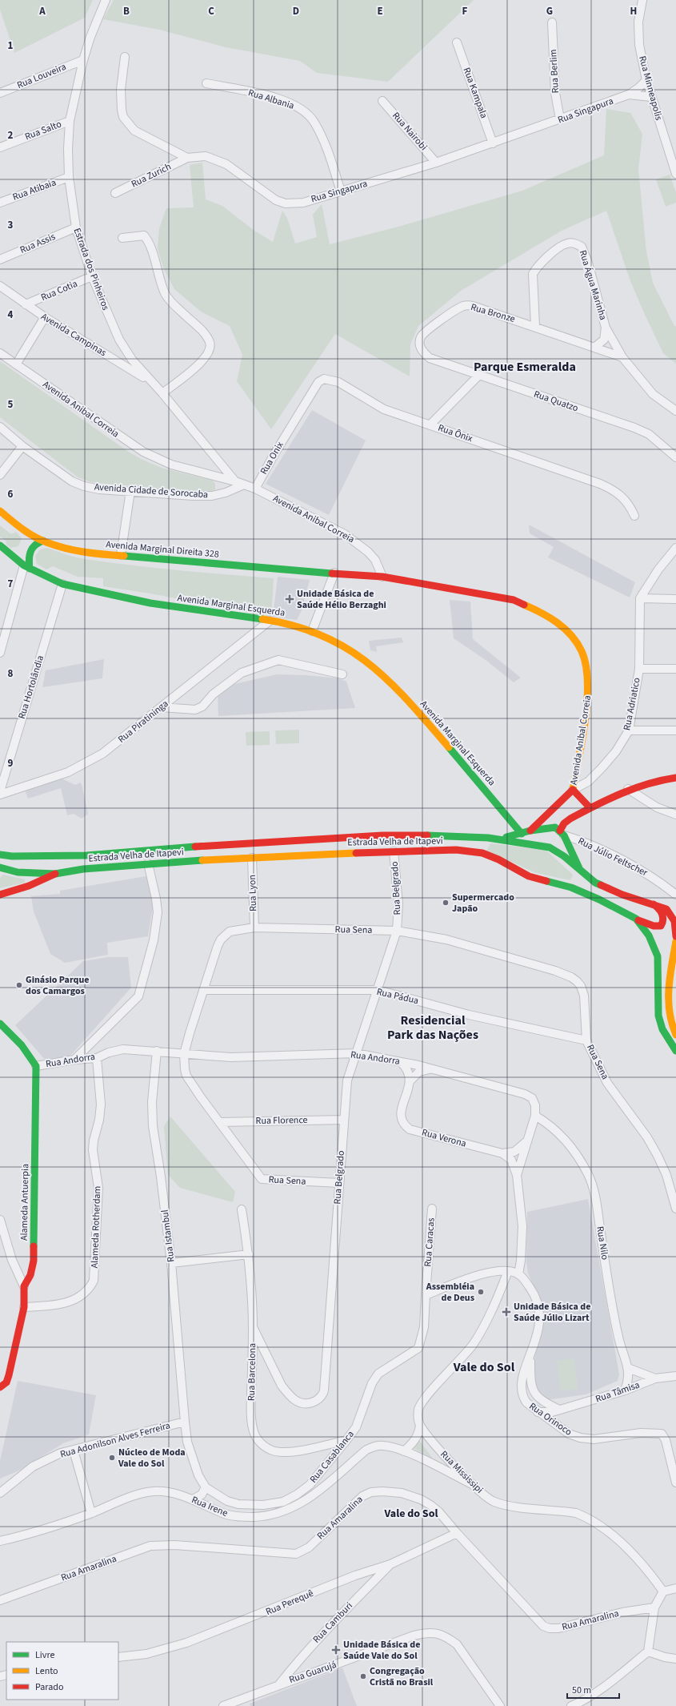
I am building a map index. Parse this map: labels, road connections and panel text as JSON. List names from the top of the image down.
{
  "streets": {
    "main road": [
      "Avenida Anibal Correia",
      "Avenida Marginal Direita 328",
      "Avenida Marginal Esquerda",
      "Rua Adriatico",
      "Estrada Velha de Itapevi",
      "Alameda Antuerpia"
    ],
    "street": [
      "Rua Berlim",
      "Rua Louveira",
      "Rua Minneapolis",
      "Rua Kampala",
      "Rua Albania",
      "Rua Singapura",
      "Rua Salto",
      "Rua Nairobi",
      "Rua Zurich",
      "Rua Atibaia",
      "Rua Assis",
      "Estrada dos Pinheiros",
      "Rua Água Marinha",
      "Rua Cotia",
      "Rua Bronze",
      "Avenida Campinas",
      "Rua Quatzo",
      "Rua Ônix",
      "Rua Onix",
      "Avenida Cidade de Sorocaba",
      "Rua Hortolândia",
      "Rua Piratininga",
      "Rua Júlio Feltscher",
      "Rua Belgrado",
      "Rua Lyon",
      "Rua Sena",
      "Rua Pádua",
      "Rua Andorra",
      "Rua Florence",
      "Rua Verona",
      "Alameda Rotherdam",
      "Rua Istambul",
      "Rua Caracas",
      "Rua Nilo",
      "Rua Barcelona",
      "Rua Tâmisa",
      "Rua Orinoco",
      "Rua Adonilson Alves Ferreira",
      "Rua Casablanca",
      "Rua Mississipi",
      "Rua Irene",
      "Rua Amaralina",
      "Rua Perequê",
      "Rua Camburi",
      "Rua Guarujá"
    ]
  },
  "crossings": [
    ["Rua Berlim", "Rua Singapura"],
    ["Rua Louveira", "Estrada dos Pinheiros"],
    ["Rua Minneapolis", "Rua Singapura"],
    ["Rua Kampala", "Rua Singapura"],
    ["Rua Albania", "Rua Singapura"],
    ["Rua Singapura", "Rua Nairobi"],
    ["Rua Singapura", "Rua Zurich"],
    ["Rua Salto", "Estrada dos Pinheiros"],
    ["Rua Atibaia", "Estrada dos Pinheiros"],
    ["Rua Assis", "Estrada dos Pinheiros"],
    ["Estrada dos Pinheiros", "Rua Cotia"],
    ["Estrada dos Pinheiros", "Avenida Campinas"],
    ["Estrada dos Pinheiros", "Avenida Anibal Correia"],
    ["Rua Água Marinha", "Rua Bronze"],
    ["Rua Cotia", "Avenida Campinas"],
    ["Rua Bronze", "Rua Quatzo"],
    ["Avenida Anibal Correia", "Rua Onix"],
    ["Avenida Anibal Correia", "Avenida Cidade de Sorocaba"],
    ["Avenida Anibal Correia", "Avenida Marginal Direita 328"],
    ["Avenida Anibal Correia", "Rua Adriatico"],
    ["Rua Ônix", "Rua Onix"],
    ["Avenida Marginal Esquerda", "Rua Hortolândia"],
    ["Avenida Marginal Esquerda", "Rua Piratininga"],
    ["Estrada Velha de Itapevi", "Rua Belgrado"],
    ["Estrada Velha de Itapevi", "Rua Lyon"],
    ["Rua Belgrado", "Rua Sena"],
    ["Rua Belgrado", "Rua Pádua"],
    ["Rua Belgrado", "Rua Andorra"],
    ["Rua Belgrado", "Rua Florence"],
    ["Rua Belgrado", "Rua Barcelona"],
    ["Rua Lyon", "Rua Sena"],
    ["Rua Sena", "Rua Pádua"],
    ["Rua Sena", "Rua Andorra"],
    ["Rua Sena", "Rua Florence"],
    ["Rua Andorra", "Alameda Antuerpia"],
    ["Rua Andorra", "Alameda Rotherdam"],
    ["Rua Andorra", "Rua Istambul"],
    ["Rua Andorra", "Rua Nilo"],
    ["Rua Andorra", "Rua Orinoco"],
    ["Alameda Antuerpia", "Alameda Rotherdam"],
    ["Rua Istambul", "Rua Adonilson Alves Ferreira"],
    ["Rua Caracas", "Rua Casablanca"],
    ["Rua Nilo", "Rua Tâmisa"],
    ["Rua Barcelona", "Rua Casablanca"],
    ["Rua Tâmisa", "Rua Orinoco"],
    ["Rua Mississipi", "Rua Irene"],
    ["Rua Amaralina", "Rua Perequê"],
    ["Rua Perequê", "Rua Camburi"],
    ["Rua Camburi", "Rua Guarujá"]
  ],
  "districts": [
    "Parque Esmeralda",
    "Residencial Park das Nações",
    "Vale do Sol",
    "Vale do Sol"
  ],
  "places": {
    "health": ["Unidade Básica de Saúde Hélio Berzaghi", "Unidade Básica de Saúde Júlio Lizart", "Unidade Básica de Saúde Vale do Sol"],
    "other": [
      "Supermercado Japão",
      "Ginásio Parque dos Camargos",
      "Assembléia de Deus",
      "Núcleo de Moda Vale do Sol",
      "Congregação Cristã no Brasil"
    ]
  },
  "legend": ["Livre", "Lento", "Parado"],
  "scale_bar": "50 m",
  "grid": {
    "columns": [
      "A",
      "B",
      "C",
      "D",
      "E",
      "F",
      "G",
      "H"
    ],
    "rows": [
      "1",
      "2",
      "3",
      "4",
      "5",
      "6",
      "7",
      "8",
      "9"
    ]
  }
}
